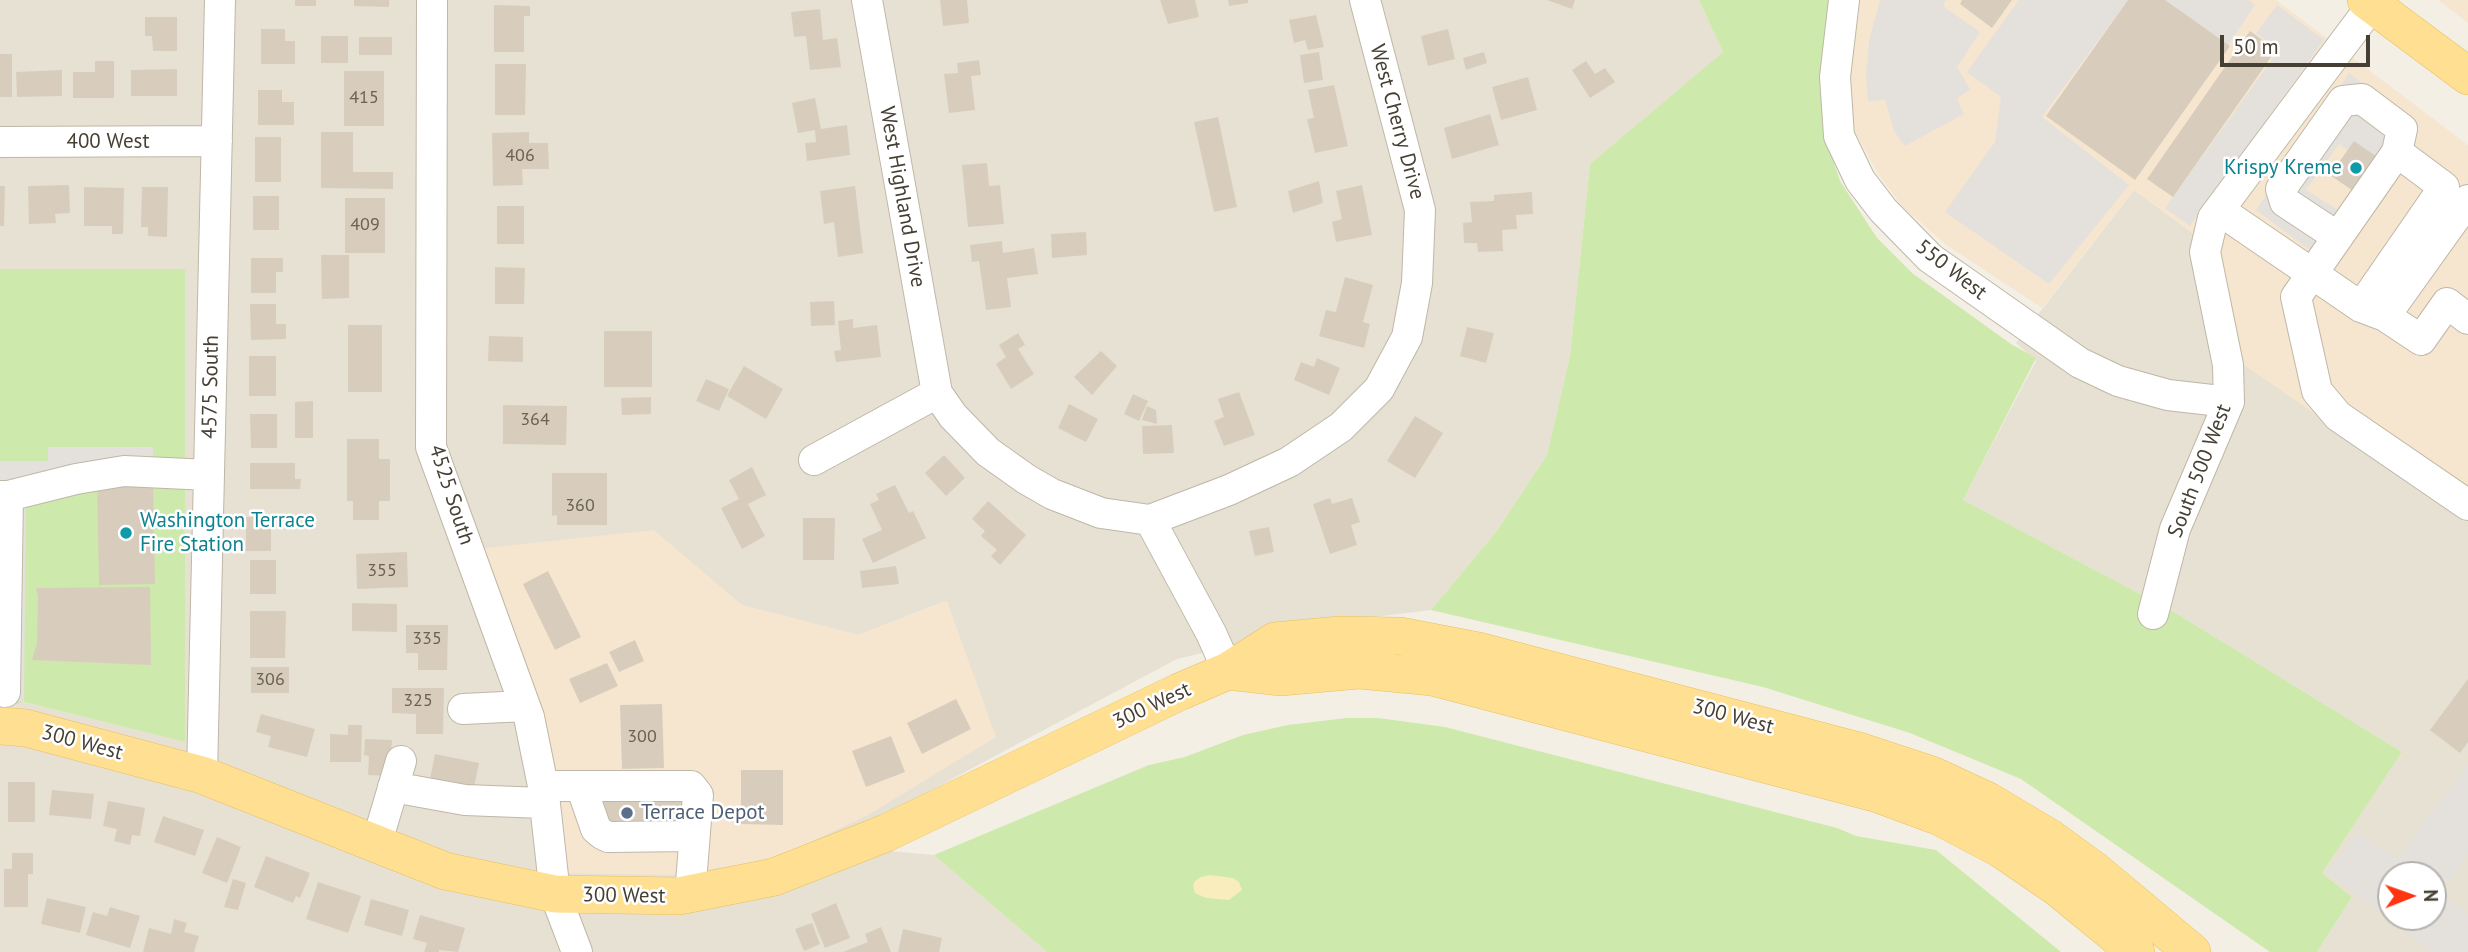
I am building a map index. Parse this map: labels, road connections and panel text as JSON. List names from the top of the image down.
{
  "streets": {
    "main road": ["300 West"],
    "street": [
      "West Cherry Drive",
      "400 West",
      "West Highland Drive",
      "550 West",
      "4575 South",
      "South 500 West",
      "4525 South"
    ]
  },
  "crossings": [
    ["West Cherry Drive", "West Highland Drive"],
    ["400 West", "4575 South"],
    ["550 West", "South 500 West"],
    ["4575 South", "300 West"],
    ["4525 South", "300 West"]
  ],
  "places": ["Krispy Kreme", "Washington Terrace Fire Station", "Terrace Depot"],
  "house_numbers": [
    "415",
    "406",
    "409",
    "364",
    "360",
    "355",
    "335",
    "306",
    "325",
    "300"
  ],
  "scale_bar": "50 m",
  "north": "right"
}
